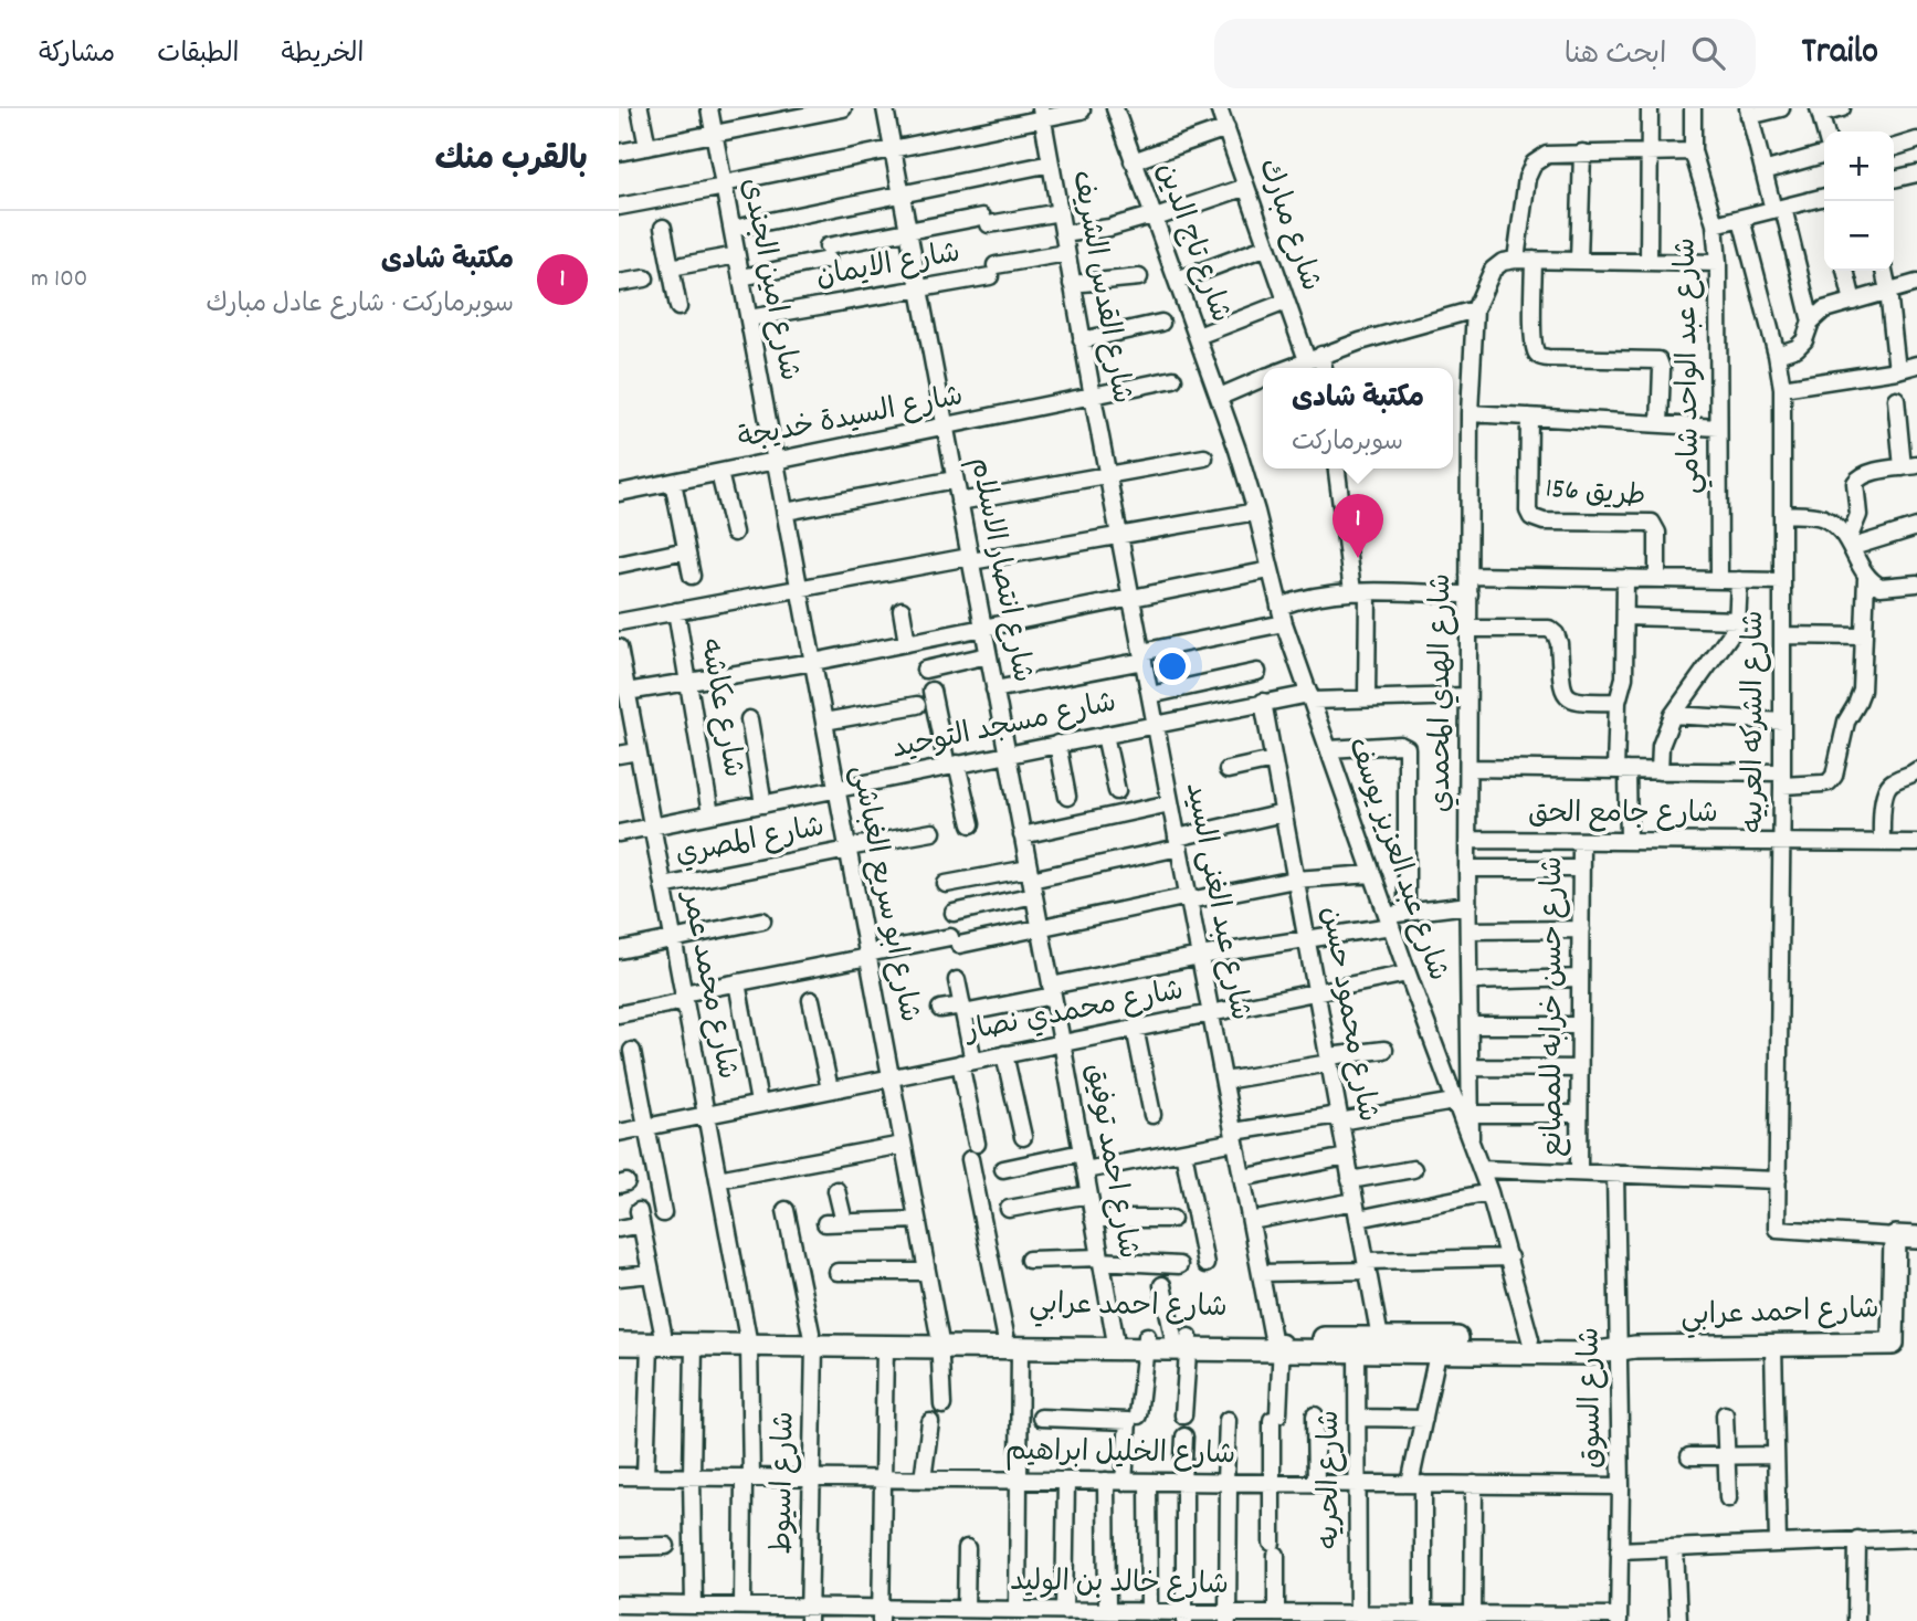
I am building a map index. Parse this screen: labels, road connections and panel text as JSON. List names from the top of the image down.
{
  "streets": {
    "street": [
      "شارع مبارك",
      "شارع تاج الدين",
      "شارع الايمان",
      "شارع امين الجندى",
      "شارع القدس الشريف",
      "شارع عبد الواحد شامي",
      "شارع السيدة خديجة",
      "طريق 156",
      "شارع انتصار الاسلام",
      "شارع الهدي المحمدي",
      "شارع عكاشه",
      "شارع الشركه العربيه",
      "شارع مسجد التوحيد",
      "شارع جامع الحق",
      "شارع المصري",
      "شارع عبد العزيز يوسف",
      "شارع ابو سريع الغباشى",
      "شارع عبد الغنى السيد",
      "شارع محمد عمر",
      "شارع حسن خرابه للمصانع",
      "شارع محمدي نصار",
      "شارع محمود حسن",
      "شارع احمد توفيق",
      "شارع احمد عرابي",
      "شارع السوق",
      "شارع الخليل ابراهيم",
      "شارع الحريه",
      "شارع اسيوط",
      "شارع خالد بن الوليد"
    ]
  },
  "crossings": [
    ["شارع تاج الدين", "شارع عبد العزيز يوسف"],
    ["شارع الايمان", "شارع امين الجندى"],
    ["شارع الايمان", "شارع القدس الشريف"],
    ["شارع الايمان", "شارع انتصار الاسلام"],
    ["شارع امين الجندى", "شارع السيدة خديجة"],
    ["شارع امين الجندى", "شارع ابو سريع الغباشى"],
    ["شارع القدس الشريف", "شارع السيدة خديجة"],
    ["شارع القدس الشريف", "شارع عبد الغنى السيد"],
    ["شارع السيدة خديجة", "شارع انتصار الاسلام"],
    ["شارع السيدة خديجة", "شارع ابو سريع الغباشى"],
    ["شارع انتصار الاسلام", "شارع مسجد التوحيد"],
    ["شارع انتصار الاسلام", "شارع محمدي نصار"],
    ["شارع انتصار الاسلام", "شارع احمد توفيق"],
    ["شارع الهدي المحمدي", "شارع مسجد التوحيد"],
    ["شارع الهدي المحمدي", "شارع جامع الحق"],
    ["شارع الهدي المحمدي", "شارع عبد العزيز يوسف"],
    ["شارع عكاشه", "شارع مسجد التوحيد"],
    ["شارع الشركه العربيه", "شارع جامع الحق"],
    ["شارع الشركه العربيه", "شارع احمد عرابي"],
    ["شارع مسجد التوحيد", "شارع عبد العزيز يوسف"],
    ["شارع مسجد التوحيد", "شارع ابو سريع الغباشى"],
    ["شارع مسجد التوحيد", "شارع عبد الغنى السيد"],
    ["شارع مسجد التوحيد", "شارع محمد عمر"],
    ["شارع مسجد التوحيد", "شارع محمود حسن"],
    ["شارع جامع الحق", "شارع حسن خرابه للمصانع"],
    ["شارع المصري", "شارع ابو سريع الغباشى"],
    ["شارع المصري", "شارع محمد عمر"],
    ["شارع عبد العزيز يوسف", "شارع محمدي نصار"],
    ["شارع عبد العزيز يوسف", "شارع احمد عرابي"],
    ["شارع ابو سريع الغباشى", "شارع محمدي نصار"],
    ["شارع ابو سريع الغباشى", "شارع احمد عرابي"],
    ["شارع عبد الغنى السيد", "شارع محمدي نصار"],
    ["شارع عبد الغنى السيد", "شارع احمد عرابي"],
    ["شارع عبد الغنى السيد", "شارع الخليل ابراهيم"],
    ["شارع عبد الغنى السيد", "شارع خالد بن الوليد"],
    ["شارع محمد عمر", "شارع محمدي نصار"],
    ["شارع محمد عمر", "شارع احمد عرابي"],
    ["شارع محمد عمر", "شارع الخليل ابراهيم"],
    ["شارع محمد عمر", "شارع خالد بن الوليد"],
    ["شارع محمدي نصار", "شارع محمود حسن"],
    ["شارع محمدي نصار", "شارع احمد توفيق"],
    ["شارع محمود حسن", "شارع احمد عرابي"],
    ["شارع احمد توفيق", "شارع احمد عرابي"],
    ["شارع احمد عرابي", "شارع السوق"],
    ["شارع احمد عرابي", "شارع الحريه"],
    ["شارع احمد عرابي", "شارع اسيوط"],
    ["شارع السوق", "شارع الخليل ابراهيم"],
    ["شارع السوق", "شارع خالد بن الوليد"],
    ["شارع الخليل ابراهيم", "شارع الحريه"],
    ["شارع الخليل ابراهيم", "شارع اسيوط"],
    ["شارع الحريه", "شارع خالد بن الوليد"],
    ["شارع اسيوط", "شارع خالد بن الوليد"]
  ],
  "page": {
    "header": "Trailo",
    "search": "ابحث هنا",
    "nav": ["الخريطة", "الطبقات", "مشاركة"],
    "heading": "بالقرب منك",
    "map_buttons": ["+", "−"],
    "list": [
      {
        "mark": "1",
        "name": "مكتبة شادى",
        "note": "سوبرماركت · شارع عادل مبارك",
        "value": "100 m"
      }
    ],
    "popup": ["مكتبة شادى", "سوبرماركت"],
    "pins": "1"
  }
}
